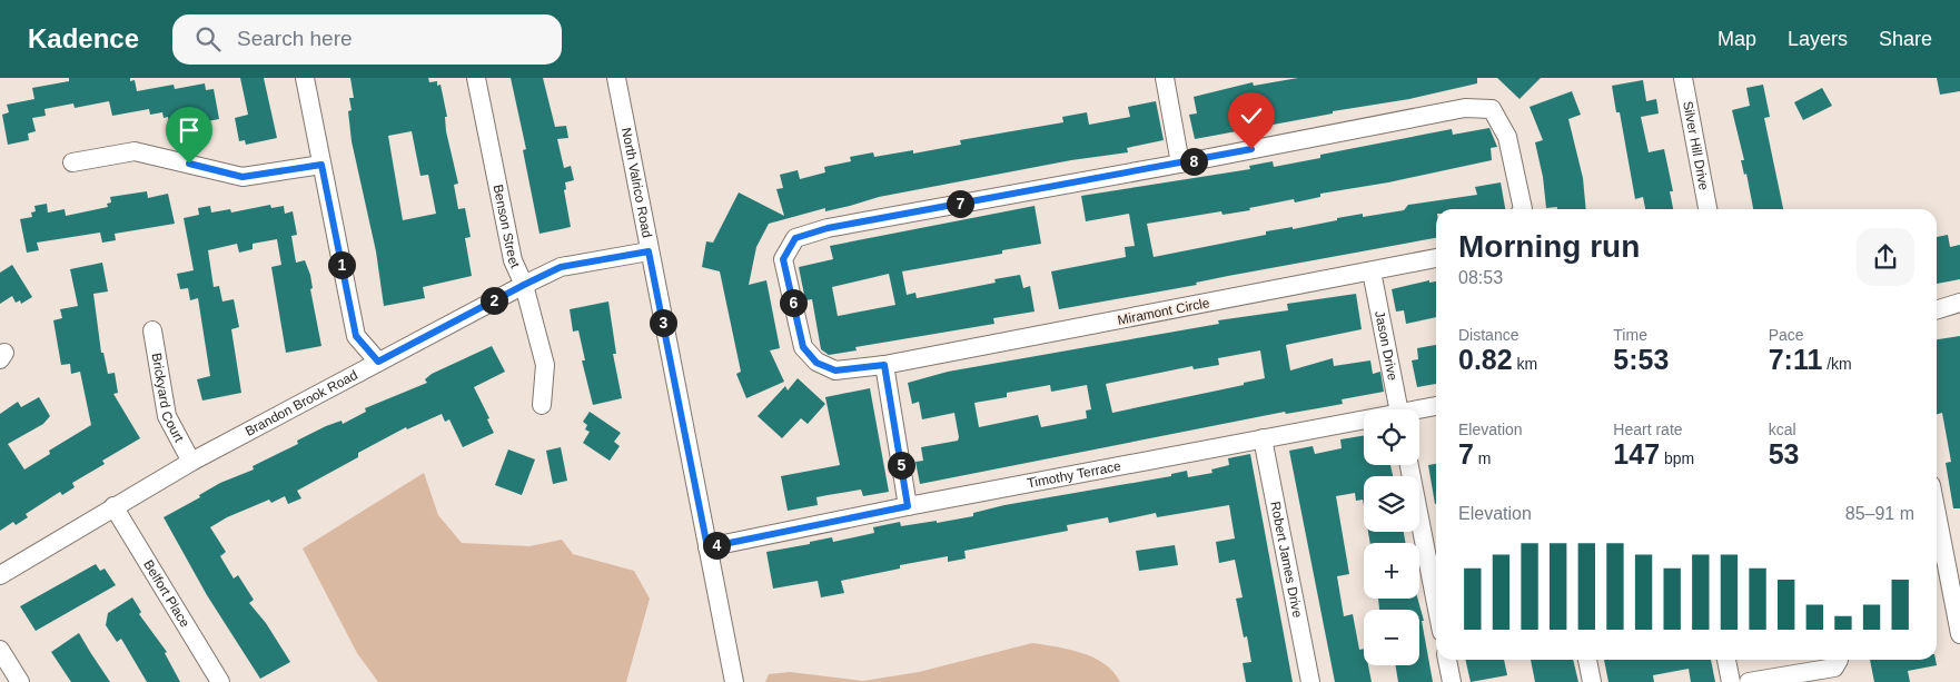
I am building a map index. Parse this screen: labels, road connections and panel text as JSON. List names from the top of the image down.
{
  "streets": {
    "street": [
      "Silver Hill Drive",
      "North Valrico Road",
      "Benson Street",
      "Miramont Circle",
      "Jason Drive",
      "Brickyard Court",
      "Brandon Brook Road",
      "Timothy Terrace",
      "Robert James Drive",
      "Belfort Place"
    ]
  },
  "crossings": [
    ["North Valrico Road", "Brandon Brook Road"],
    ["North Valrico Road", "Timothy Terrace"],
    ["Benson Street", "Brandon Brook Road"],
    ["Miramont Circle", "Jason Drive"],
    ["Brickyard Court", "Brandon Brook Road"],
    ["Brandon Brook Road", "Belfort Place"],
    ["Timothy Terrace", "Robert James Drive"]
  ],
  "page": {
    "header": "Kadence",
    "search": "Search here",
    "nav": ["Map", "Layers", "Share"],
    "pins": [
      "8",
      "7",
      "1",
      "2",
      "6",
      "3",
      "5",
      "4"
    ],
    "heading": ["Morning run", "08:53"],
    "stats": [
      ["Distance", "0.82 km"],
      ["Time", "5:53"],
      ["Pace", "7:11 /km"],
      ["Elevation", "7 m"],
      ["Heart rate", "147 bpm"],
      ["kcal", "53"]
    ],
    "map_buttons": ["+", "−"],
    "chart": ["Elevation", "85–91 m"]
  }
}
